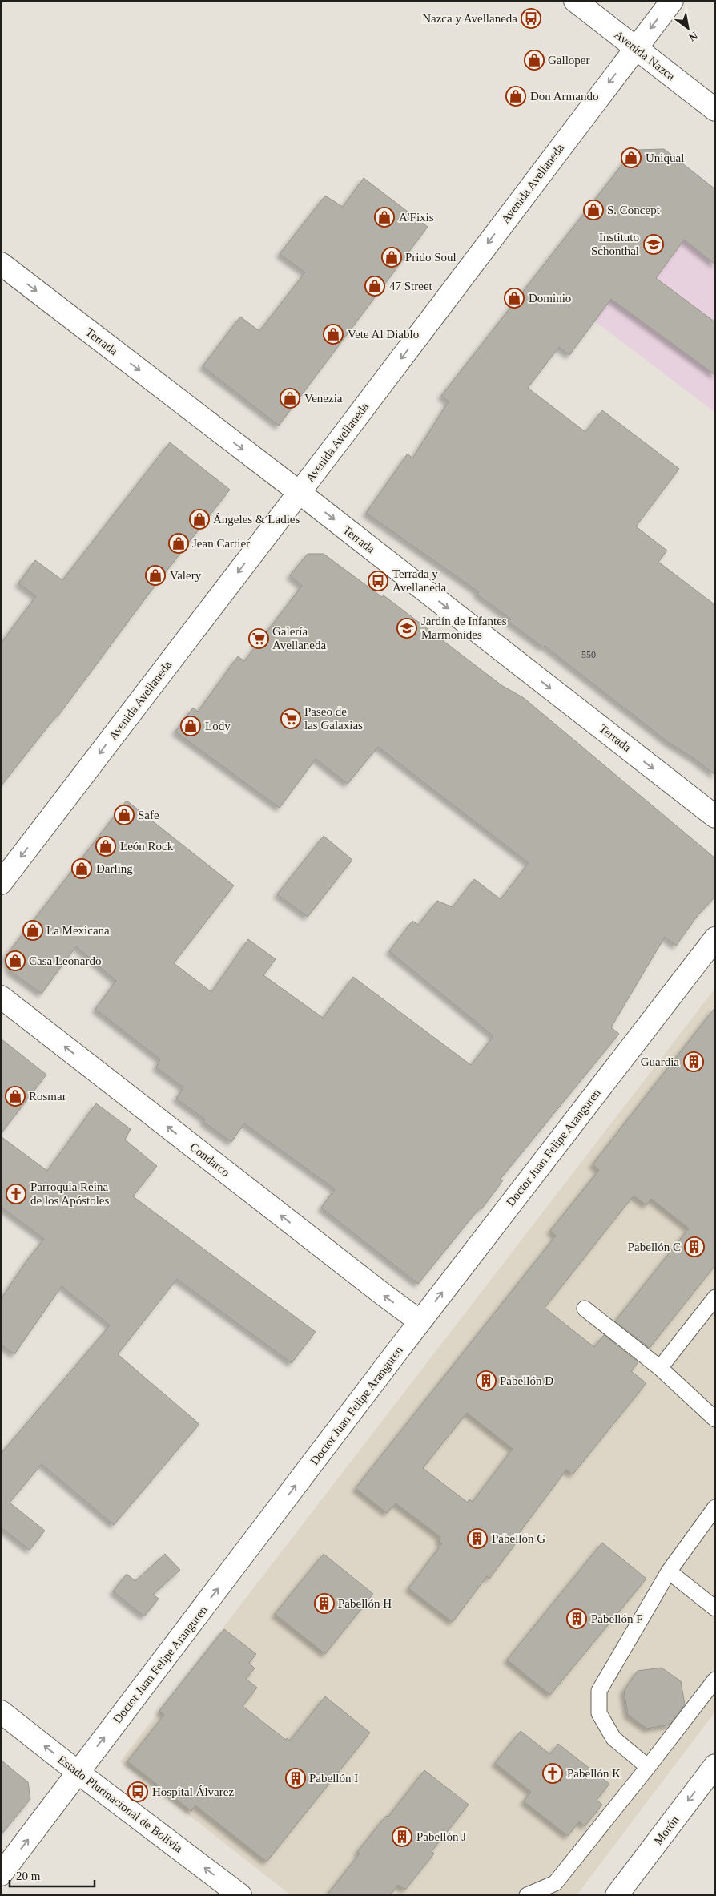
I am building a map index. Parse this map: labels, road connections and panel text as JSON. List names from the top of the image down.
{
  "streets": {
    "street": [
      "Avenida Nazca",
      "Avenida Avellaneda",
      "Terrada",
      "Doctor Juan Felipe Aranguren",
      "Condarco",
      "Estado Plurinacional de Bolivia",
      "Morón"
    ]
  },
  "crossings": [
    ["Avenida Nazca", "Avenida Avellaneda"],
    ["Avenida Avellaneda", "Terrada"],
    ["Doctor Juan Felipe Aranguren", "Condarco"],
    ["Doctor Juan Felipe Aranguren", "Estado Plurinacional de Bolivia"]
  ],
  "one_way": [
    "Avenida Avellaneda",
    "Terrada",
    "Doctor Juan Felipe Aranguren",
    "Condarco",
    "Estado Plurinacional de Bolivia",
    "Morón"
  ],
  "places": {
    "bus stop": ["Nazca y Avellaneda", "Terrada y Avellaneda", "Hospital Álvarez"],
    "shop": [
      "Galloper",
      "Don Armando",
      "Uniqual",
      "S. Concept",
      "A'Fixis",
      "Prido Soul",
      "47 Street",
      "Dominio",
      "Vete Al Diablo",
      "Venezia",
      "Ángeles & Ladies",
      "Jean Cartier",
      "Valery",
      "Lody",
      "Safe",
      "León Rock",
      "Darling",
      "La Mexicana",
      "Casa Leonardo",
      "Rosmar"
    ],
    "school or university": ["Instituto Schonthal", "Jardín de Infantes Marmonides"],
    "supermarket": ["Galería Avellaneda", "Paseo de las Galaxias"],
    "building": [
      "Guardia",
      "Pabellón C",
      "Pabellón D",
      "Pabellón G",
      "Pabellón H",
      "Pabellón F",
      "Pabellón I",
      "Pabellón J"
    ],
    "church": ["Parroquia Reina de los Apóstoles", "Pabellón K"]
  },
  "house_numbers": ["550"],
  "scale_bar": "20 m",
  "north": "bottom right"
}
